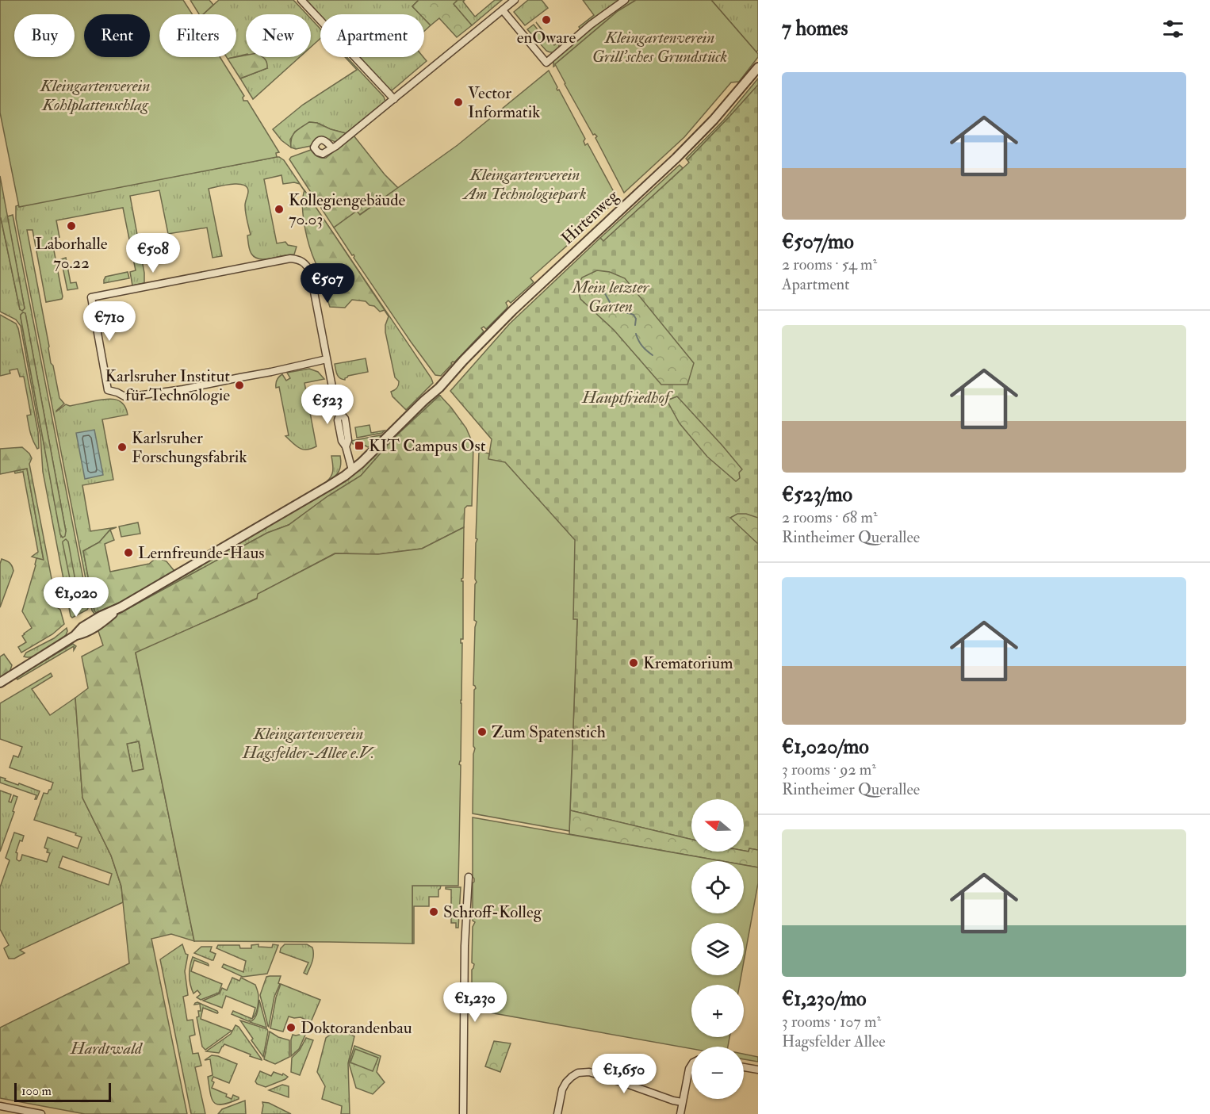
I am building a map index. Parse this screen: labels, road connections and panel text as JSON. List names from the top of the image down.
{
  "streets": {
    "street": ["Hirtenweg"]
  },
  "parks": [
    "Kleingartenverein Grill'sches Grundstück",
    "Kleingartenverein Kohlplattenschlag",
    "Kleingartenverein Am Technologiepark",
    "Mein letzter Garten",
    "Hauptfriedhof",
    "Kleingartenverein Hagsfelder-Allee e.V.",
    "Hardtwald"
  ],
  "places": {
    "other": [
      "enOware",
      "Vector Informatik",
      "Kollegiengebäude 70.03",
      "Laborhalle 70.22",
      "Karlsruher Institut für Technologie",
      "Karlsruher Forschungsfabrik",
      "Lernfreunde-Haus",
      "Krematorium",
      "Zum Spatenstich",
      "Schroff-Kolleg",
      "Doktorandenbau"
    ],
    "transit": ["KIT Campus Ost"]
  },
  "scale_bar": "100 m",
  "north": "left",
  "page": {
    "heading": "7 homes",
    "chip": [
      "Buy",
      "Rent",
      "Filters",
      "New",
      "Apartment"
    ],
    "list": [
      {
        "name": "€507/mo",
        "note": "2 rooms · 54 m² · Apartment"
      },
      {
        "name": "€523/mo",
        "note": "2 rooms · 68 m² · Rintheimer Querallee"
      },
      {
        "name": "€1,020/mo",
        "note": "3 rooms · 92 m² · Rintheimer Querallee"
      },
      {
        "name": "€1,230/mo",
        "note": "3 rooms · 107 m² · Hagsfelder Allee"
      }
    ],
    "price": [
      "€508",
      "€507",
      "€710",
      "€523",
      "€1,020",
      "€1,230",
      "€1,650"
    ],
    "map_buttons": ["+", "−"],
    "scale": "100 m"
  }
}
